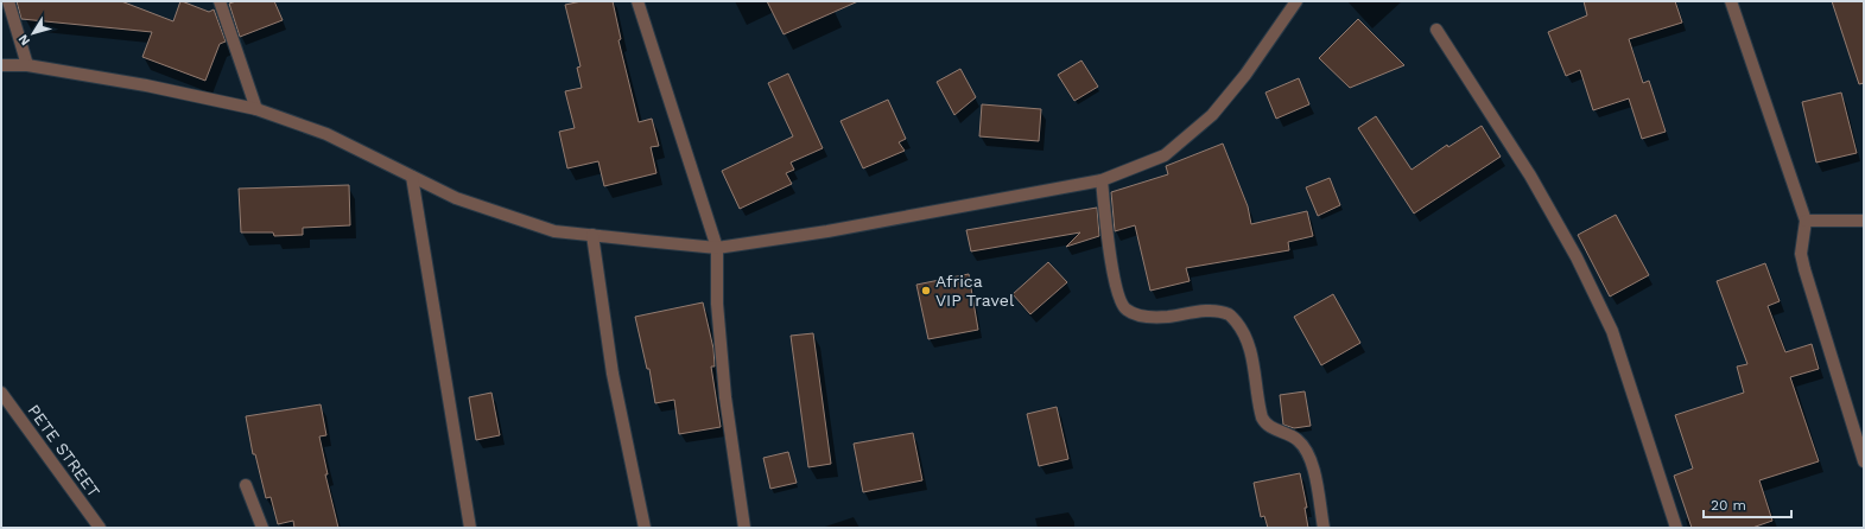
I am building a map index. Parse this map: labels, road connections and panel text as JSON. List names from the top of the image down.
{
  "streets": {
    "street": ["PETE STREET"]
  },
  "places": ["Africa VIP Travel"],
  "scale_bar": "20 m",
  "north": "bottom left"
}
